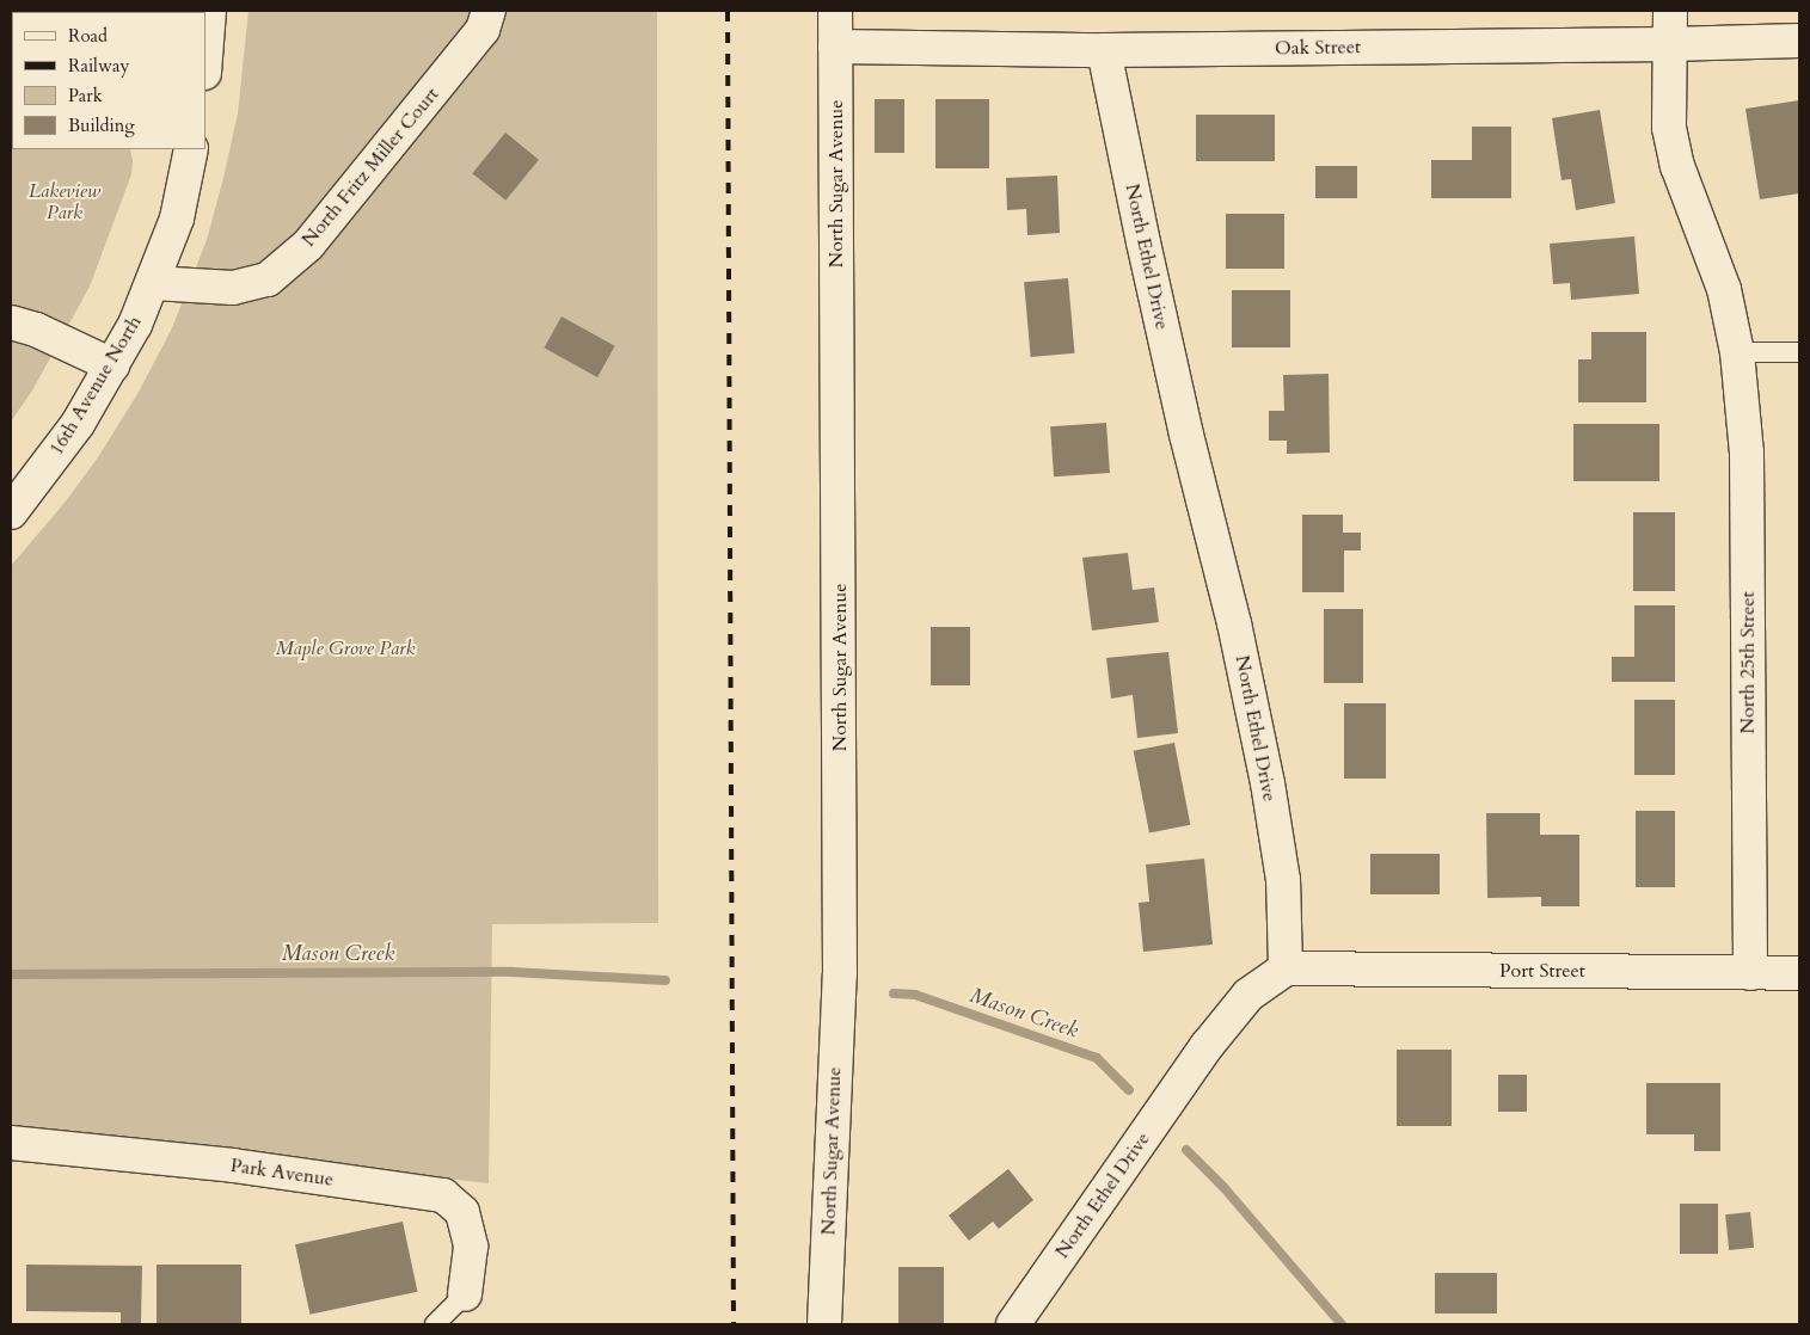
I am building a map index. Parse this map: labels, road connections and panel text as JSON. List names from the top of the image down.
{
  "streets": {
    "street": [
      "Oak Street",
      "North Fritz Miller Court",
      "North Sugar Avenue",
      "North Ethel Drive",
      "16th Avenue North",
      "North 25th Street",
      "Port Street",
      "Park Avenue"
    ]
  },
  "crossings": [
    ["Oak Street", "North Sugar Avenue"],
    ["Oak Street", "North Ethel Drive"],
    ["Oak Street", "North 25th Street"],
    ["North Fritz Miller Court", "16th Avenue North"],
    ["North Ethel Drive", "Port Street"],
    ["North 25th Street", "Port Street"]
  ],
  "water": ["Mason Creek"],
  "parks": ["Lakeview Park", "Maple Grove Park"],
  "legend": [
    "Road",
    "Railway",
    "Park",
    "Building"
  ]
}
